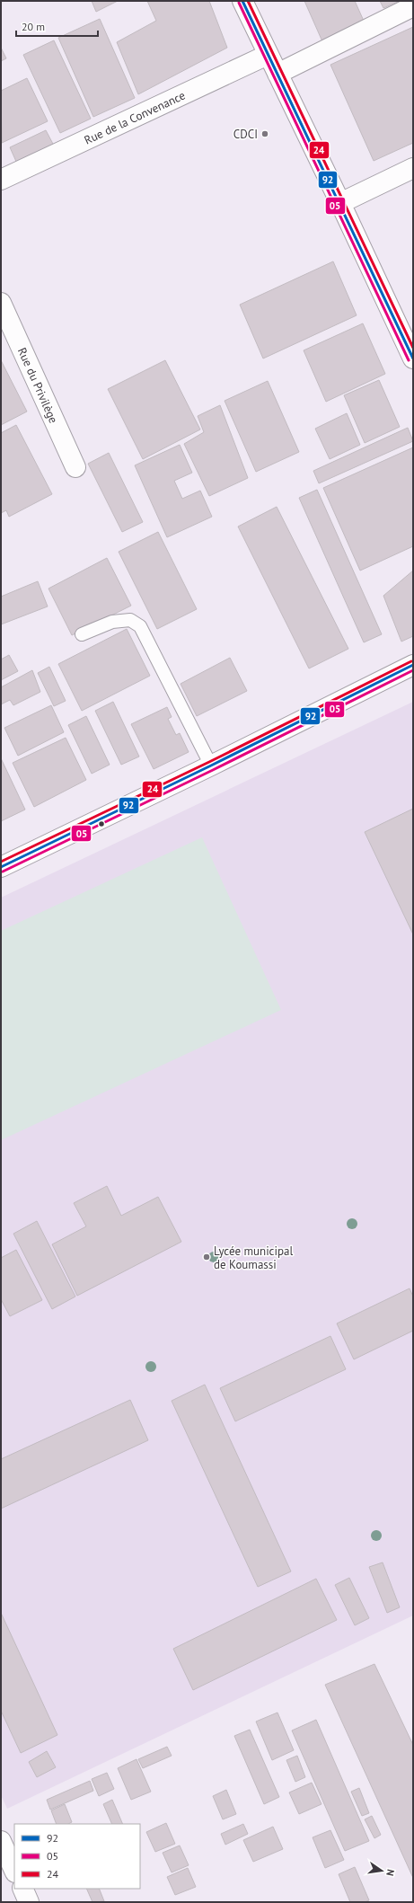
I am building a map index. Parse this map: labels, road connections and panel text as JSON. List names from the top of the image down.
{
  "streets": {
    "street": ["Rue de la Convenance", "Rue du Privilège"]
  },
  "places": ["CDCI", "Lycée municipal de Koumassi"],
  "lines": ["transit line 92", "transit line 24", "transit line 05"],
  "legend": ["92", "05", "24"],
  "scale_bar": "20 m",
  "north": "right"
}
